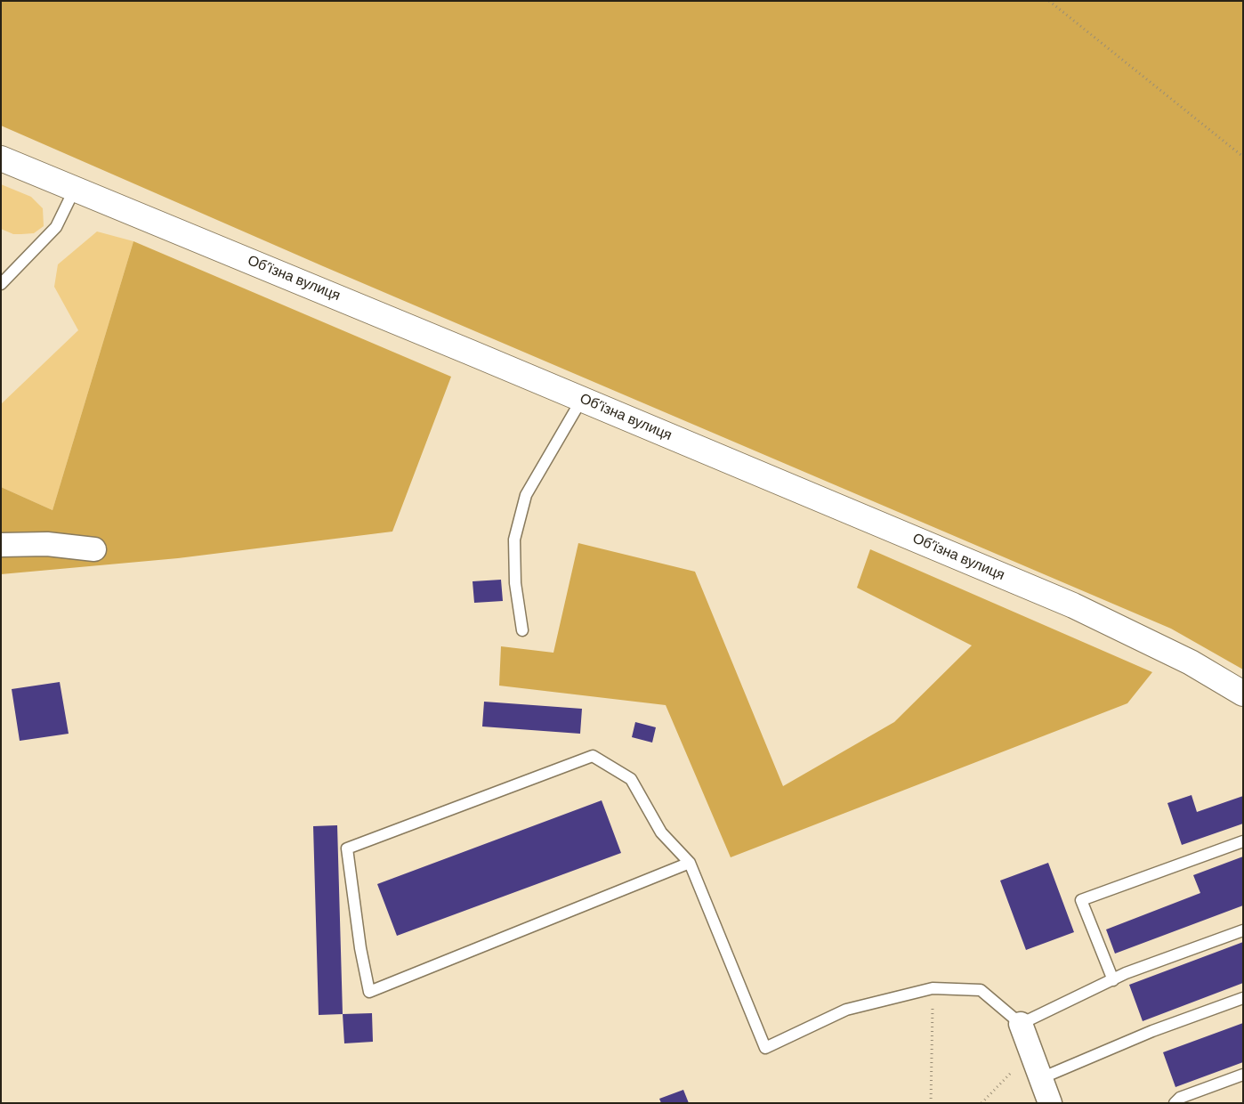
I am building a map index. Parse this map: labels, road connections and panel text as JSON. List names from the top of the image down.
{
  "streets": {
    "main road": ["Об’їзна вулиця"]
  }
}
